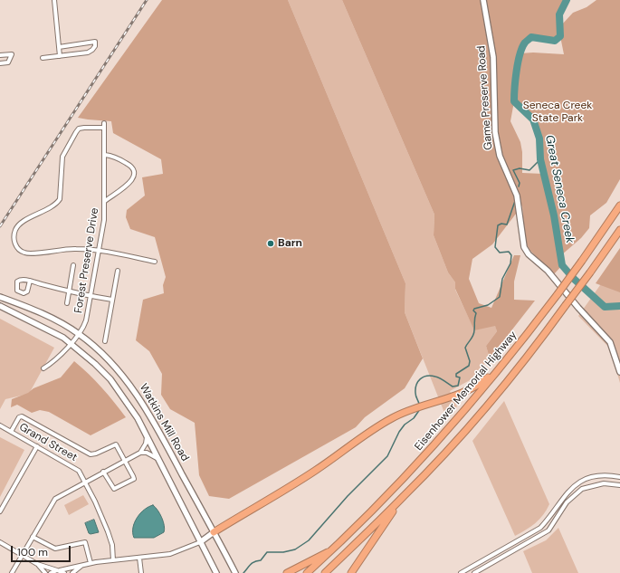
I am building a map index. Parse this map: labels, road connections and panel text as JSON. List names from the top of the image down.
{
  "streets": {
    "highway": ["Eisenhower Memorial Highway"],
    "main road": ["Game Preserve Road", "Watkins Mill Road"],
    "street": ["Forest Preserve Drive", "Grand Street"]
  },
  "crossings": [
    ["Forest Preserve Drive", "Watkins Mill Road"]
  ],
  "water": ["Great Seneca Creek"],
  "parks": ["Seneca Creek State Park"],
  "places": ["Barn"],
  "scale_bar": "100 m"
}
